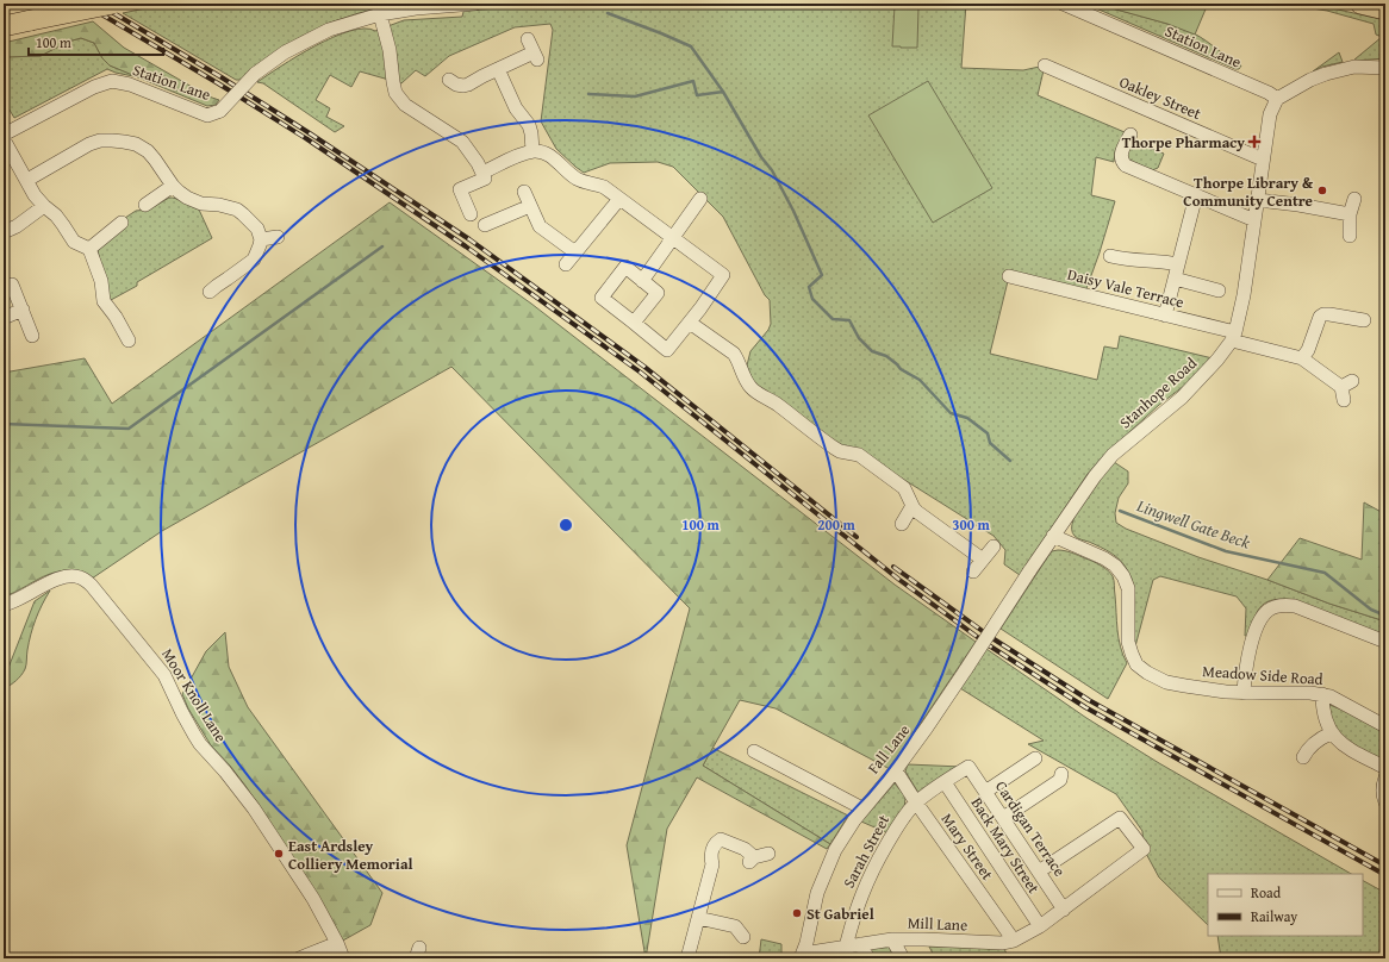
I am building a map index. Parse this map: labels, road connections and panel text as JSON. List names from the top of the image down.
{
  "streets": {
    "street": [
      "Station Lane",
      "Oakley Street",
      "Daisy Vale Terrace",
      "Stanhope Road",
      "Meadow Side Road",
      "Moor Knoll Lane",
      "Fall Lane",
      "Cardigan Terrace",
      "Back Mary Street",
      "Mary Street",
      "Sarah Street",
      "Mill Lane"
    ]
  },
  "crossings": [
    ["Station Lane", "Stanhope Road"],
    ["Oakley Street", "Stanhope Road"],
    ["Daisy Vale Terrace", "Stanhope Road"],
    ["Stanhope Road", "Meadow Side Road"],
    ["Stanhope Road", "Fall Lane"],
    ["Fall Lane", "Mary Street"],
    ["Fall Lane", "Mill Lane"],
    ["Cardigan Terrace", "Sarah Street"],
    ["Cardigan Terrace", "Mill Lane"],
    ["Back Mary Street", "Sarah Street"],
    ["Back Mary Street", "Mill Lane"],
    ["Mary Street", "Sarah Street"],
    ["Mary Street", "Mill Lane"],
    ["Sarah Street", "Mill Lane"]
  ],
  "water": ["Lingwell Gate Beck"],
  "places": {
    "health": ["Thorpe Pharmacy"],
    "other": ["Thorpe Library & Community Centre", "East Ardsley Colliery Memorial", "St Gabriel"]
  },
  "legend": ["Road", "Railway"],
  "scale_bar": "100 m",
  "rings": ["100 m", "200 m", "300 m"]
}
